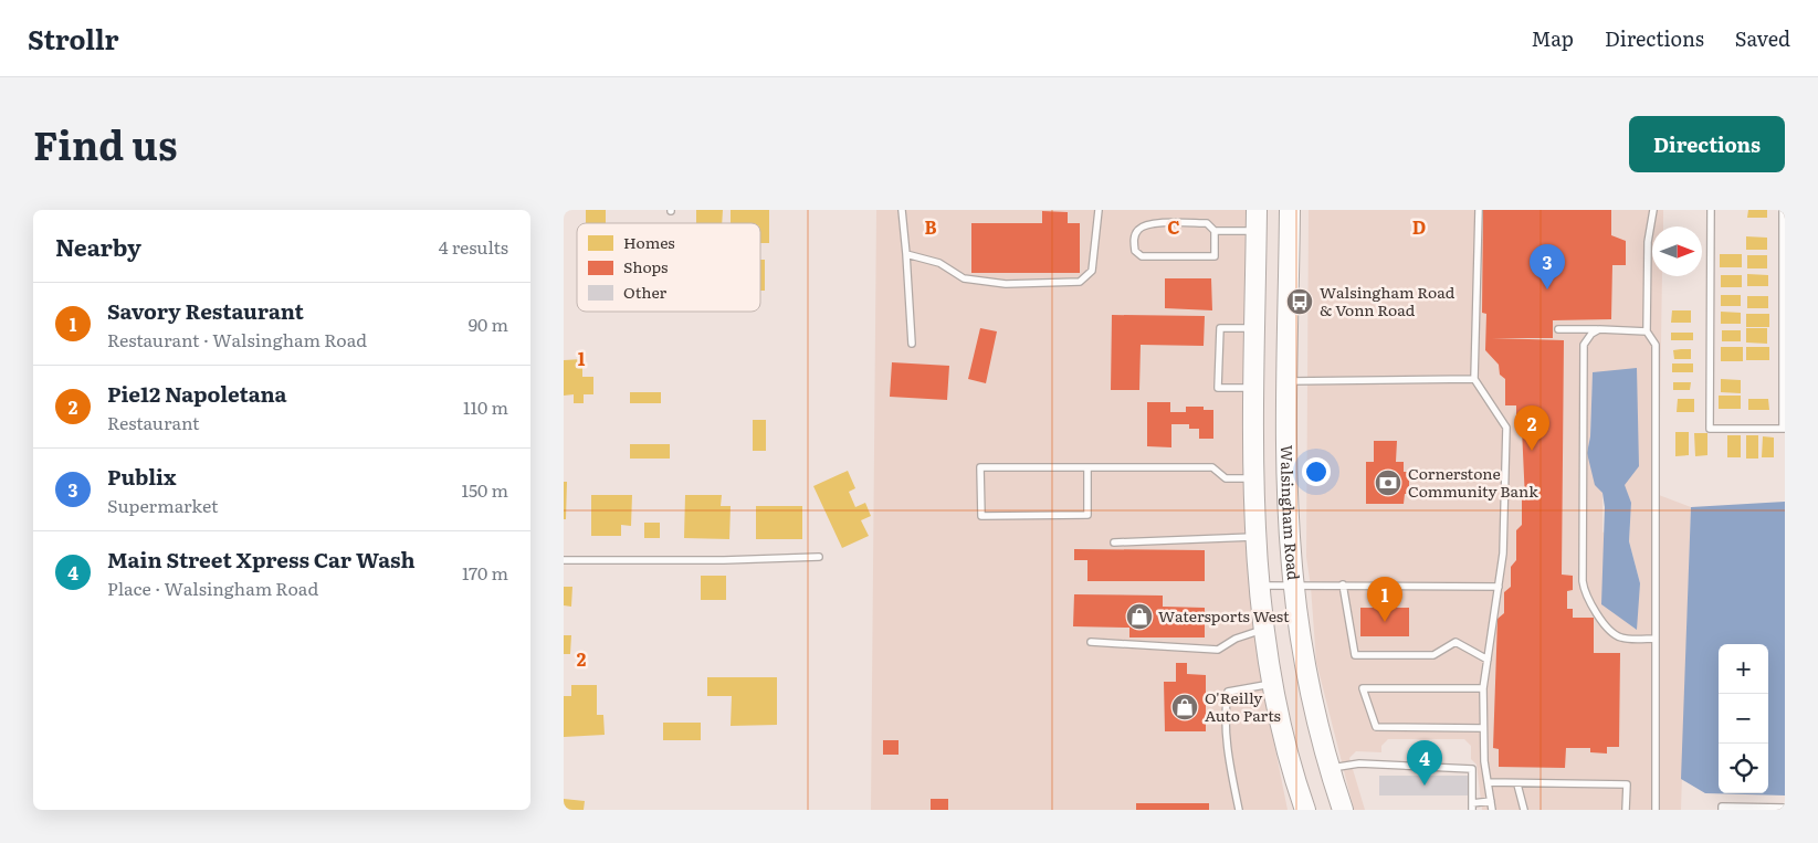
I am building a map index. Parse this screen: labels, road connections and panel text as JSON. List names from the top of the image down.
{
  "streets": {
    "main road": ["Walsingham Road"]
  },
  "places": {
    "bus stop": ["Walsingham Road & Vonn Road"],
    "bank": ["Cornerstone Community Bank"],
    "shop": ["Watersports West", "O'Reilly Auto Parts"]
  },
  "legend": ["Homes", "Shops", "Other"],
  "north": "right",
  "page": {
    "header": "Strollr",
    "nav": ["Map", "Directions", "Saved"],
    "title": "Find us",
    "buttons": "Directions",
    "heading": ["Nearby", "4 results"],
    "pins": [
      "3",
      "2",
      "1",
      "4"
    ],
    "list": [
      {
        "mark": "1",
        "name": "Savory Restaurant",
        "note": "Restaurant · Walsingham Road",
        "value": "90 m"
      },
      {
        "mark": "2",
        "name": "Pie12 Napoletana",
        "note": "Restaurant",
        "value": "110 m"
      },
      {
        "mark": "3",
        "name": "Publix",
        "note": "Supermarket",
        "value": "150 m"
      },
      {
        "mark": "4",
        "name": "Main Street Xpress Car Wash",
        "note": "Place · Walsingham Road",
        "value": "170 m"
      }
    ],
    "map_buttons": ["+", "−"]
  },
  "grid": {
    "columns": ["B", "C", "D"],
    "rows": ["1", "2"]
  }
}
